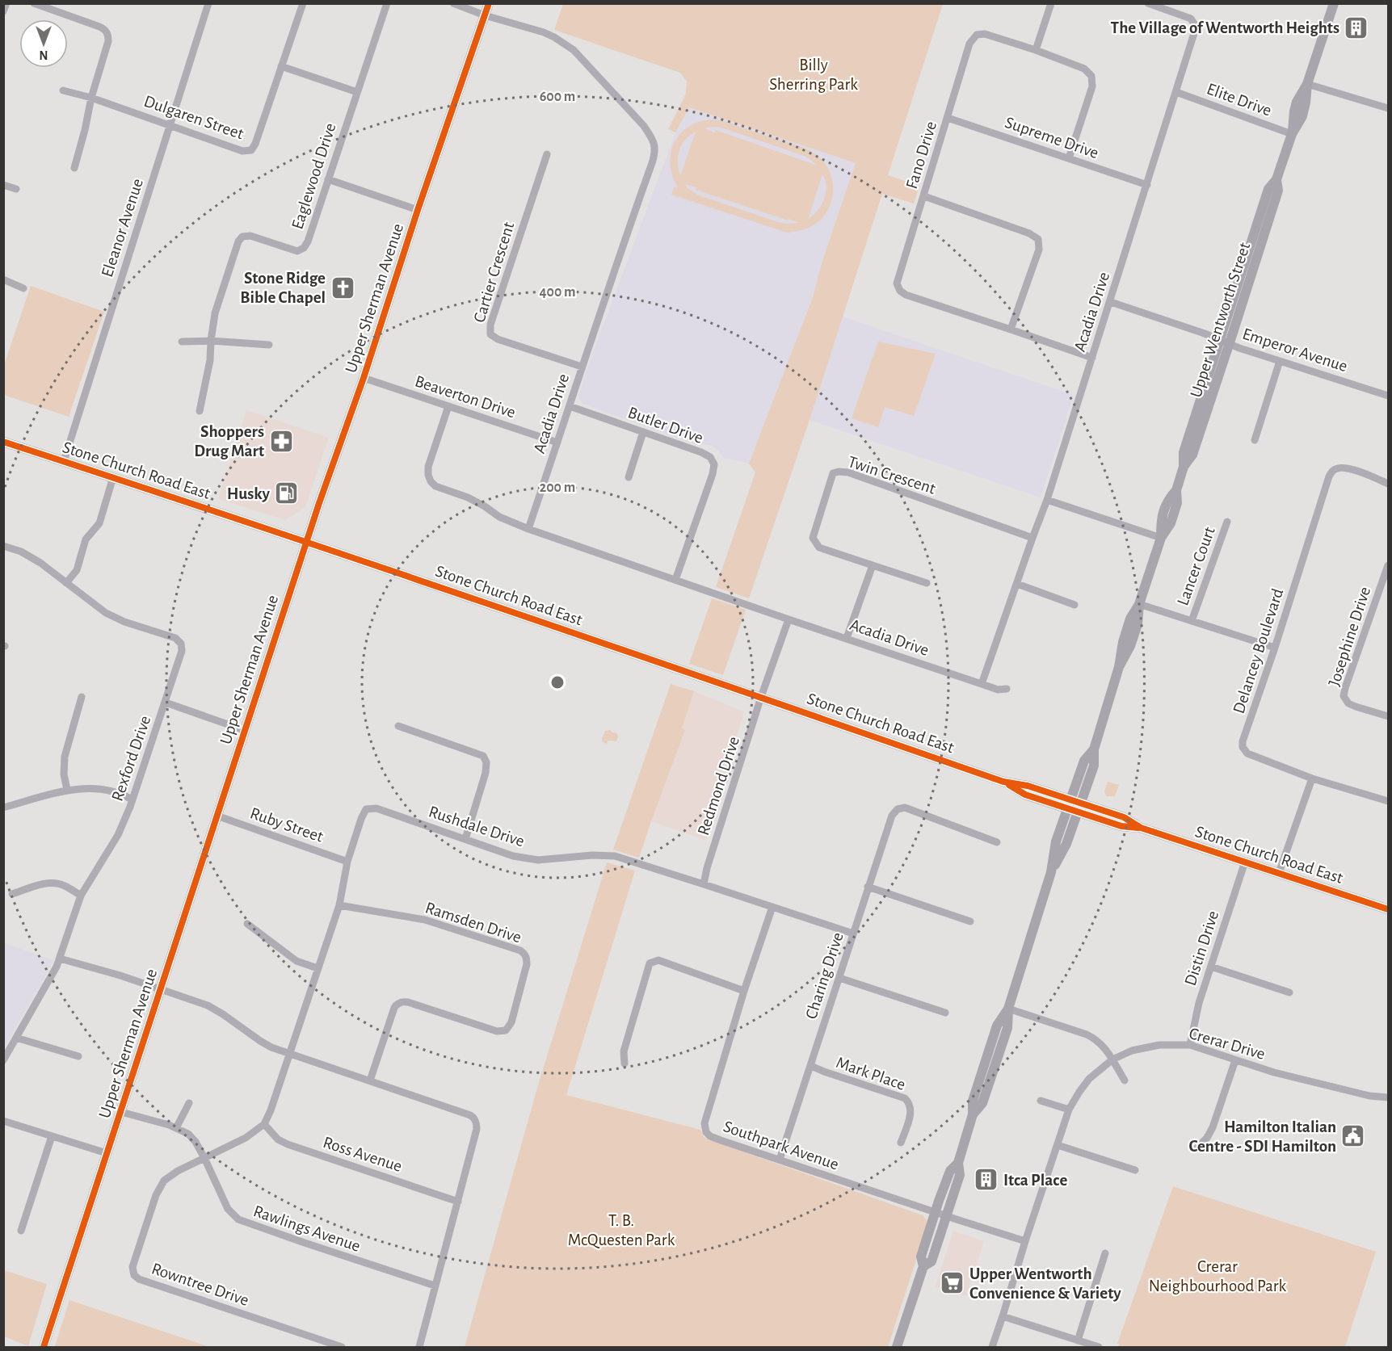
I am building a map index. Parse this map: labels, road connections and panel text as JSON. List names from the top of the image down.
{
  "streets": {
    "main road": ["Upper Sherman Avenue", "Upper Wentworth Street", "Stone Church Road East"],
    "street": [
      "Elite Drive",
      "Dulgaren Street",
      "Supreme Drive",
      "Fano Drive",
      "Eaglewood Drive",
      "Eleanor Avenue",
      "Cartier Crescent",
      "Acadia Drive",
      "Emperor Avenue",
      "Beaverton Drive",
      "Butler Drive",
      "Twin Crescent",
      "Lancer Court",
      "Josephine Drive",
      "Delancey Boulevard",
      "Rexford Drive",
      "Redmond Drive",
      "Ruby Street",
      "Rushdale Drive",
      "Ramsden Drive",
      "Distin Drive",
      "Charing Drive",
      "Crerar Drive",
      "Mark Place",
      "Southpark Avenue",
      "Ross Avenue",
      "Rawlings Avenue",
      "Rowntree Drive"
    ]
  },
  "crossings": [
    ["Elite Drive", "Acadia Drive"],
    ["Elite Drive", "Upper Wentworth Street"],
    ["Dulgaren Street", "Eleanor Avenue"],
    ["Supreme Drive", "Fano Drive"],
    ["Supreme Drive", "Acadia Drive"],
    ["Fano Drive", "Acadia Drive"],
    ["Eleanor Avenue", "Stone Church Road East"],
    ["Cartier Crescent", "Acadia Drive"],
    ["Upper Sherman Avenue", "Acadia Drive"],
    ["Upper Sherman Avenue", "Beaverton Drive"],
    ["Upper Sherman Avenue", "Stone Church Road East"],
    ["Upper Sherman Avenue", "Ruby Street"],
    ["Acadia Drive", "Emperor Avenue"],
    ["Acadia Drive", "Beaverton Drive"],
    ["Acadia Drive", "Butler Drive"],
    ["Acadia Drive", "Twin Crescent"],
    ["Acadia Drive", "Redmond Drive"],
    ["Upper Wentworth Street", "Emperor Avenue"],
    ["Upper Wentworth Street", "Stone Church Road East"],
    ["Upper Wentworth Street", "Southpark Avenue"],
    ["Stone Church Road East", "Redmond Drive"],
    ["Stone Church Road East", "Distin Drive"],
    ["Redmond Drive", "Rushdale Drive"],
    ["Ruby Street", "Rushdale Drive"],
    ["Rushdale Drive", "Ramsden Drive"],
    ["Rushdale Drive", "Charing Drive"],
    ["Rushdale Drive", "Southpark Avenue"],
    ["Distin Drive", "Crerar Drive"],
    ["Charing Drive", "Mark Place"],
    ["Charing Drive", "Southpark Avenue"],
    ["Crerar Drive", "Southpark Avenue"],
    ["Ross Avenue", "Rowntree Drive"],
    ["Rawlings Avenue", "Rowntree Drive"]
  ],
  "parks": ["Billy Sherring Park", "T. B. McQuesten Park", "Crerar Neighbourhood Park"],
  "places": {
    "building": ["The Village of Wentworth Heights", "Itca Place"],
    "church": ["Stone Ridge Bible Chapel"],
    "pharmacy": ["Shoppers Drug Mart"],
    "fuel station": ["Husky"],
    "public building": ["Hamilton Italian Centre - SDI Hamilton"],
    "supermarket": ["Upper Wentworth Convenience & Variety"]
  },
  "north": "bottom",
  "rings": ["600 m", "400 m", "200 m"]
}
